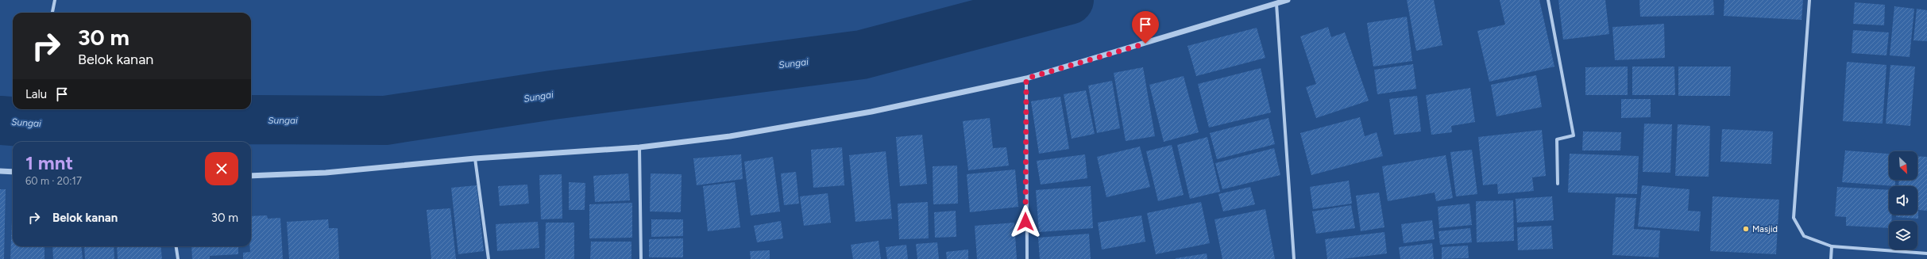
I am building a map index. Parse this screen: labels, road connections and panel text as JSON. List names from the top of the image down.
{
  "water": ["Sungai"],
  "places": ["Masjid"],
  "north": "bottom right",
  "page": {
    "turn": ["30 m", "Belok kanan"],
    "then": "Lalu",
    "heading": ["1 mnt", "60 m · 20:17"],
    "list": [
      {
        "name": "Belok kanan",
        "value": "30 m"
      }
    ]
  }
}
